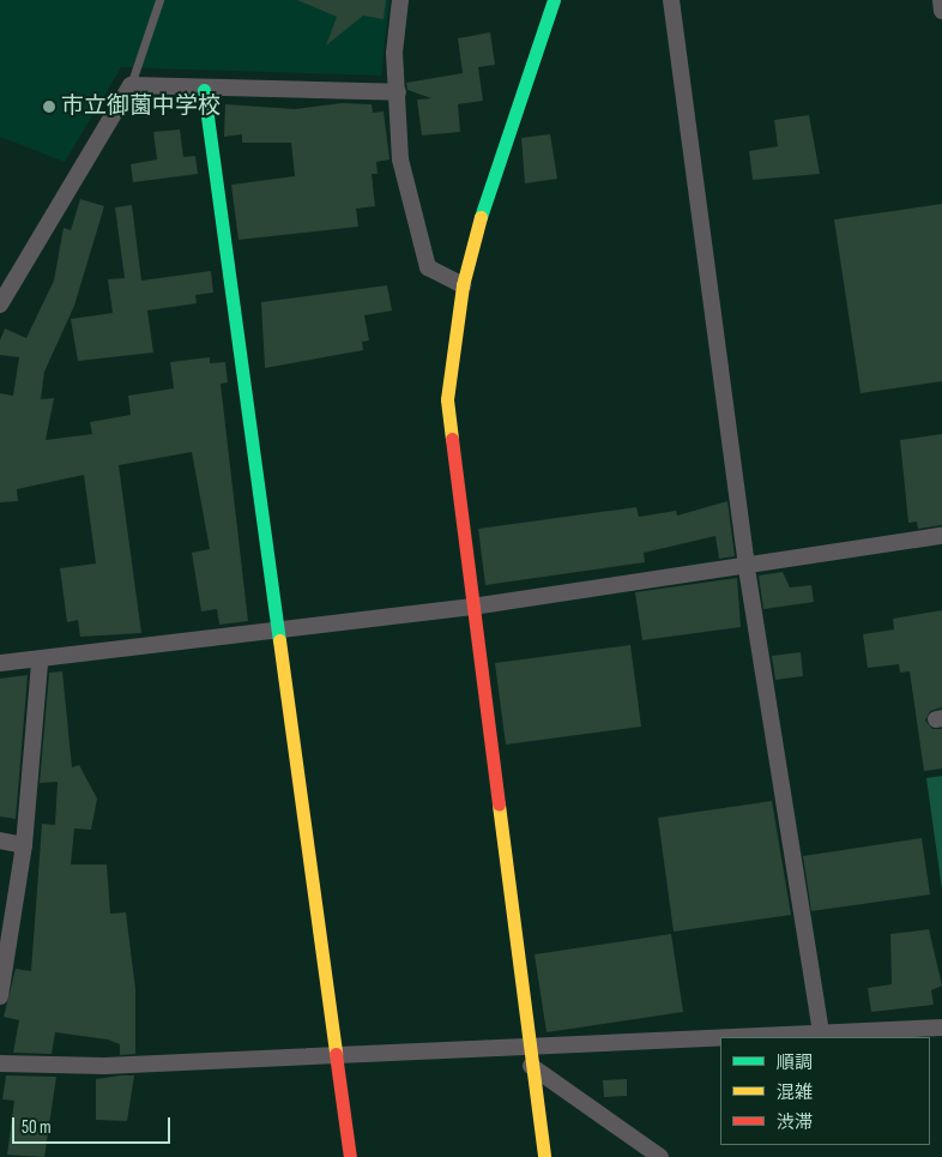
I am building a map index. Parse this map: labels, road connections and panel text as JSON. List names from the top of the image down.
{
  "places": ["市立御薗中学校"],
  "legend": ["順調", "混雑", "渋滞"],
  "scale_bar": "50 m"
}
